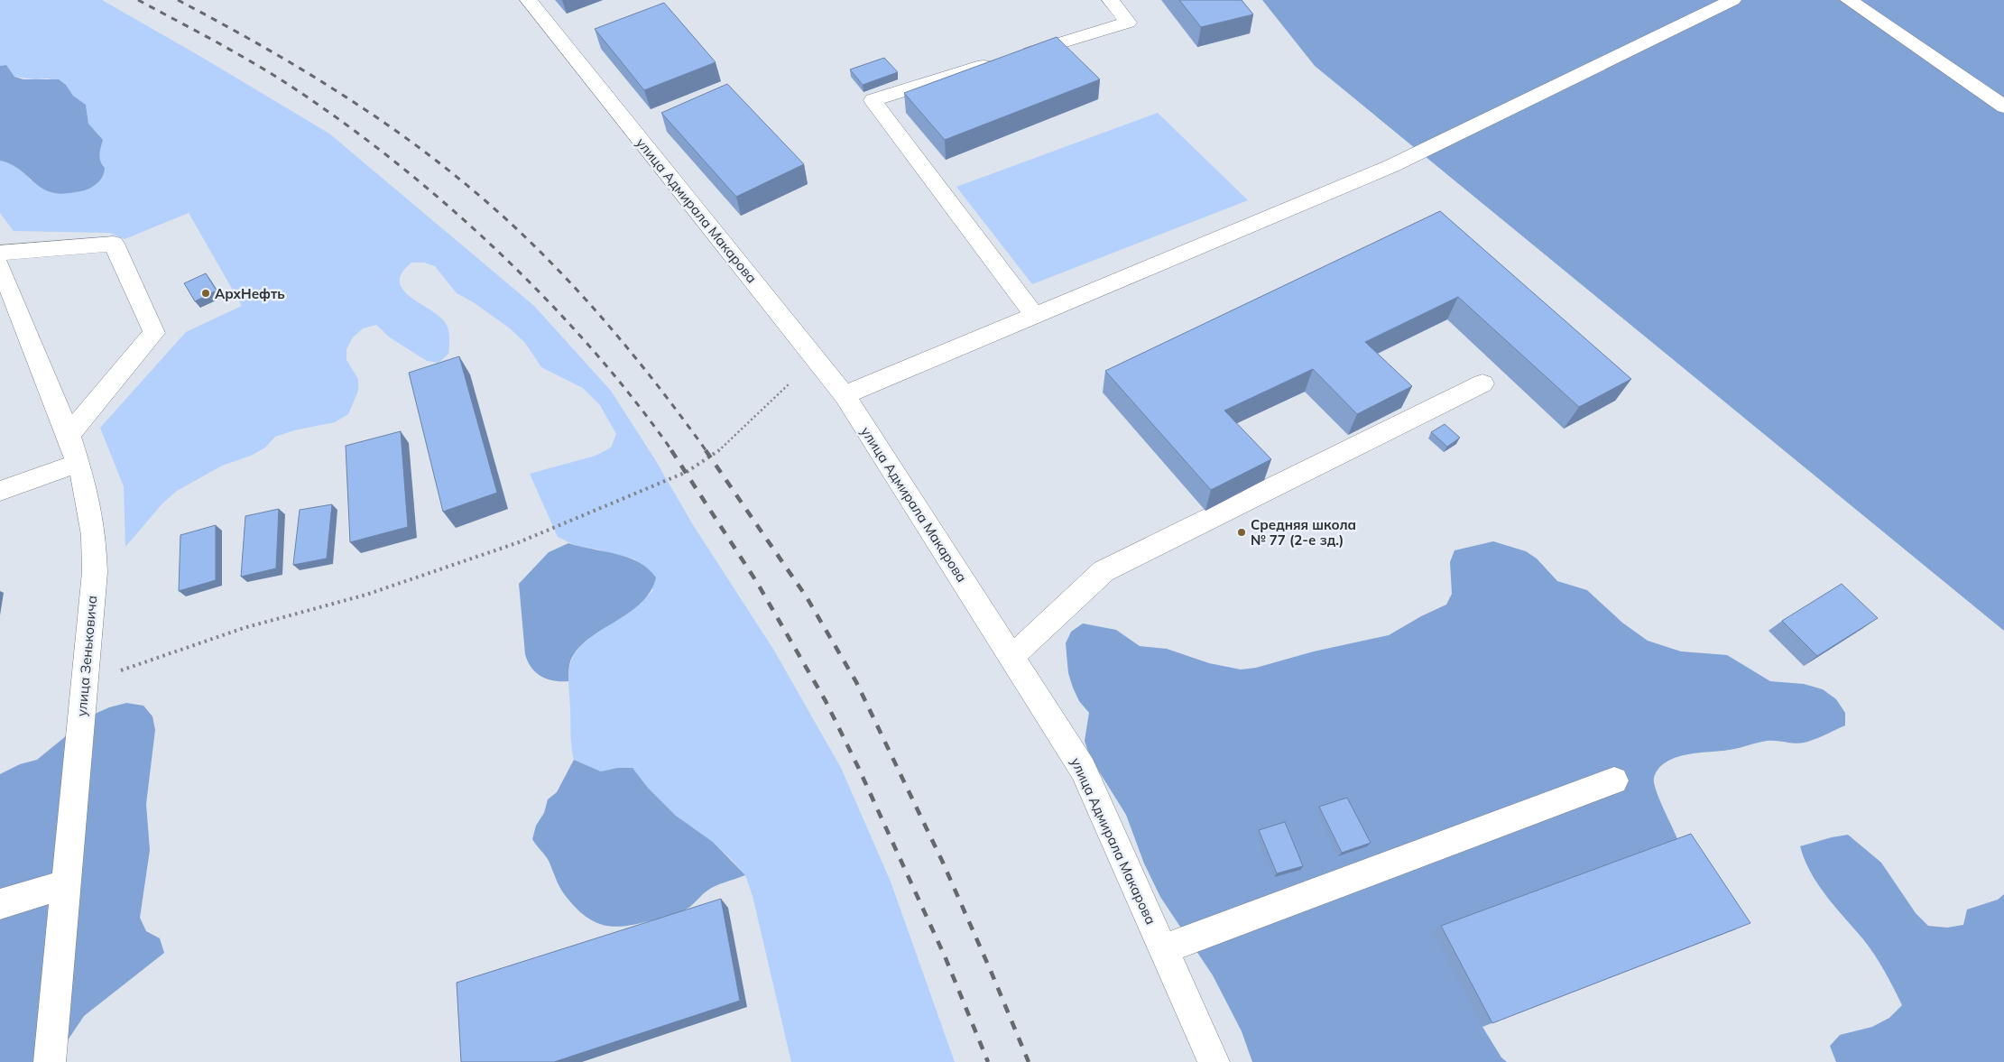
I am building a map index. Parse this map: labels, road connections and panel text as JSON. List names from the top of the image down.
{
  "streets": {
    "street": ["улица Адмирала Макарова", "улица Зеньковича"]
  },
  "places": ["АрхНефть", "Средняя школа № 77 (2-е зд.)"]
}
